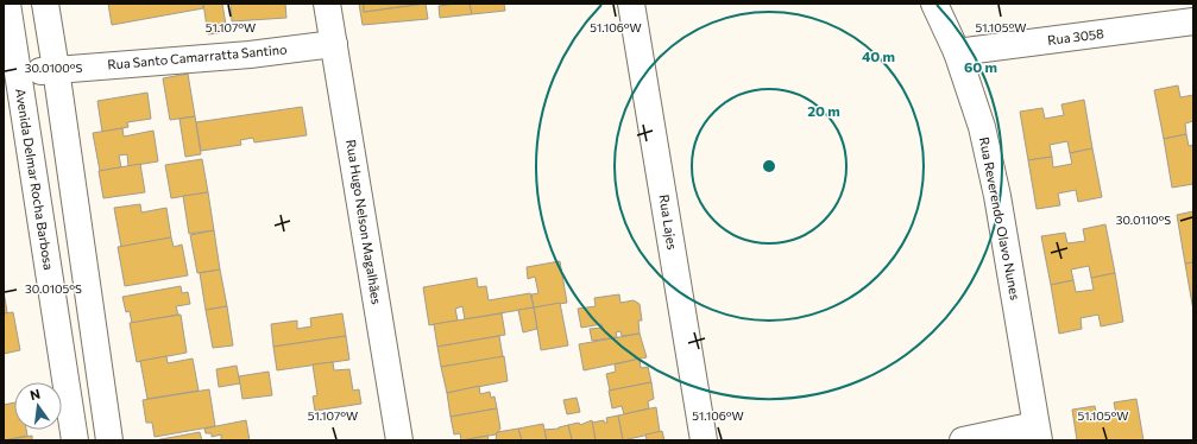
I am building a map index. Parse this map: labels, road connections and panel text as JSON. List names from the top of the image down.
{
  "streets": {
    "street": [
      "Rua 3058",
      "Rua Santo Camarratta Santino",
      "Avenida Delmar Rocha Barbosa",
      "Rua Reverendo Olavo Nunes",
      "Rua Hugo Nelson Magalhães",
      "Rua Lajes"
    ]
  },
  "crossings": [
    ["Rua 3058", "Rua Reverendo Olavo Nunes"],
    ["Rua Santo Camarratta Santino", "Avenida Delmar Rocha Barbosa"],
    ["Rua Santo Camarratta Santino", "Rua Hugo Nelson Magalhães"]
  ],
  "north": "top",
  "coordinates": [
    "51.107°W",
    "51.106°W",
    "51.105°W",
    "30.0100°S",
    "30.0110°S",
    "30.0105°S"
  ],
  "rings": ["40 m", "60 m", "20 m"]
}
